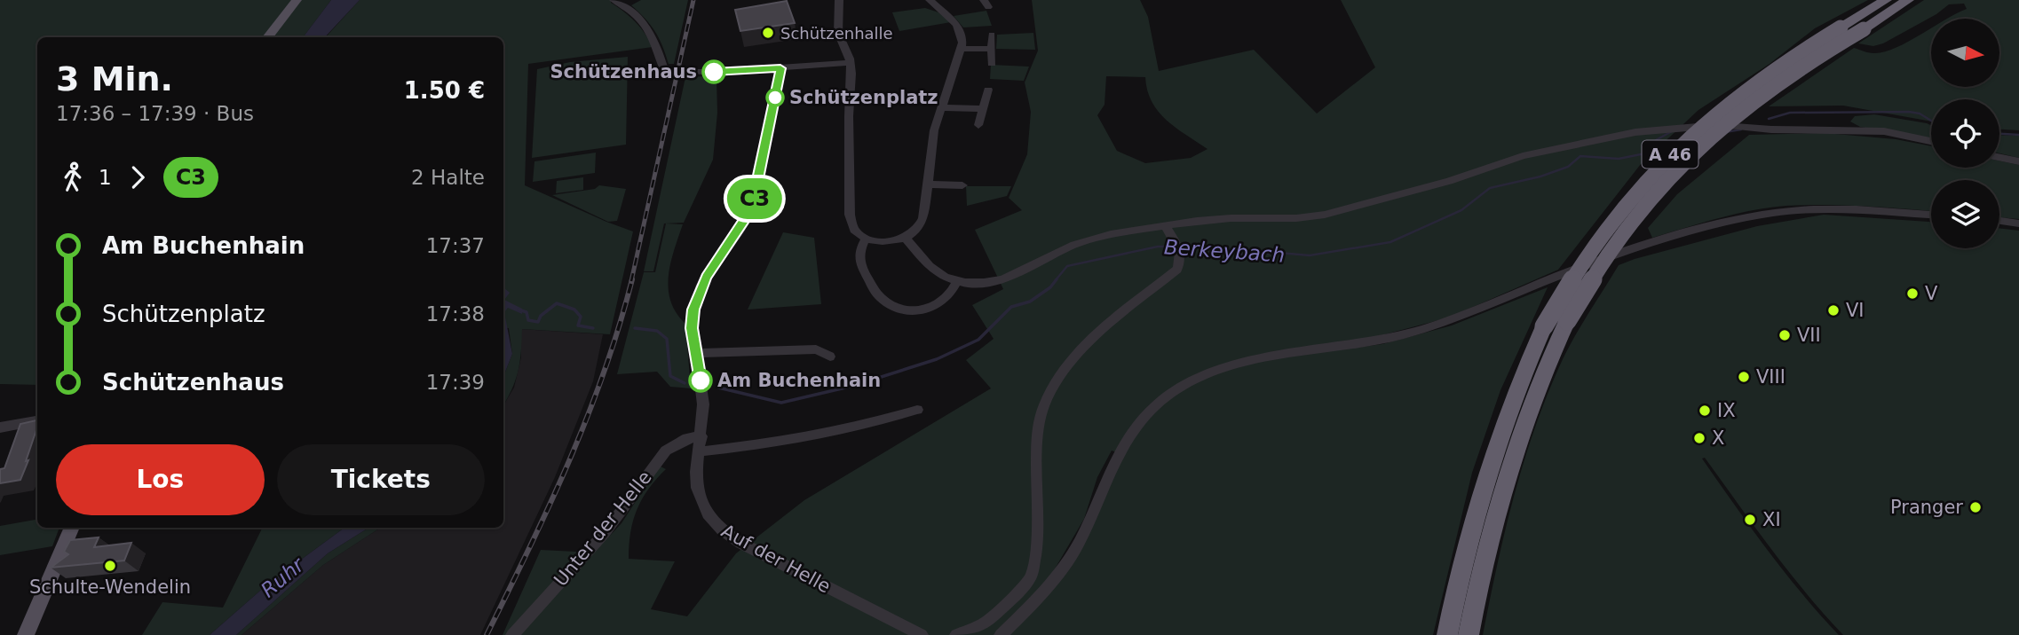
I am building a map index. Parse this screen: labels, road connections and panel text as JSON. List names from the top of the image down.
{
  "streets": {
    "highway": ["A 46"],
    "street": ["Unter der Helle", "Auf der Helle"]
  },
  "crossings": [
    ["Unter der Helle", "Auf der Helle"]
  ],
  "water": ["Berkeybach", "Ruhr"],
  "places": [
    "Schützenhalle",
    "Schützenhaus",
    "Schützenplatz",
    "V",
    "VI",
    "VII",
    "VIII",
    "Am Buchenhain",
    "IX",
    "X",
    "Pranger",
    "XI",
    "Schulte-Wendelin"
  ],
  "lines": ["bus line C3"],
  "north": "right",
  "page": {
    "on_map": "C3",
    "heading": ["3 Min.", "17:36 – 17:39 · Bus", "1.50 €"],
    "legs": ["1", "C3", "2 Halte"],
    "list": [
      {
        "name": "Am Buchenhain",
        "value": "17:37"
      },
      {
        "name": "Schützenplatz",
        "value": "17:38"
      },
      {
        "name": "Schützenhaus",
        "value": "17:39"
      }
    ],
    "buttons": ["Los", "Tickets"]
  }
}
